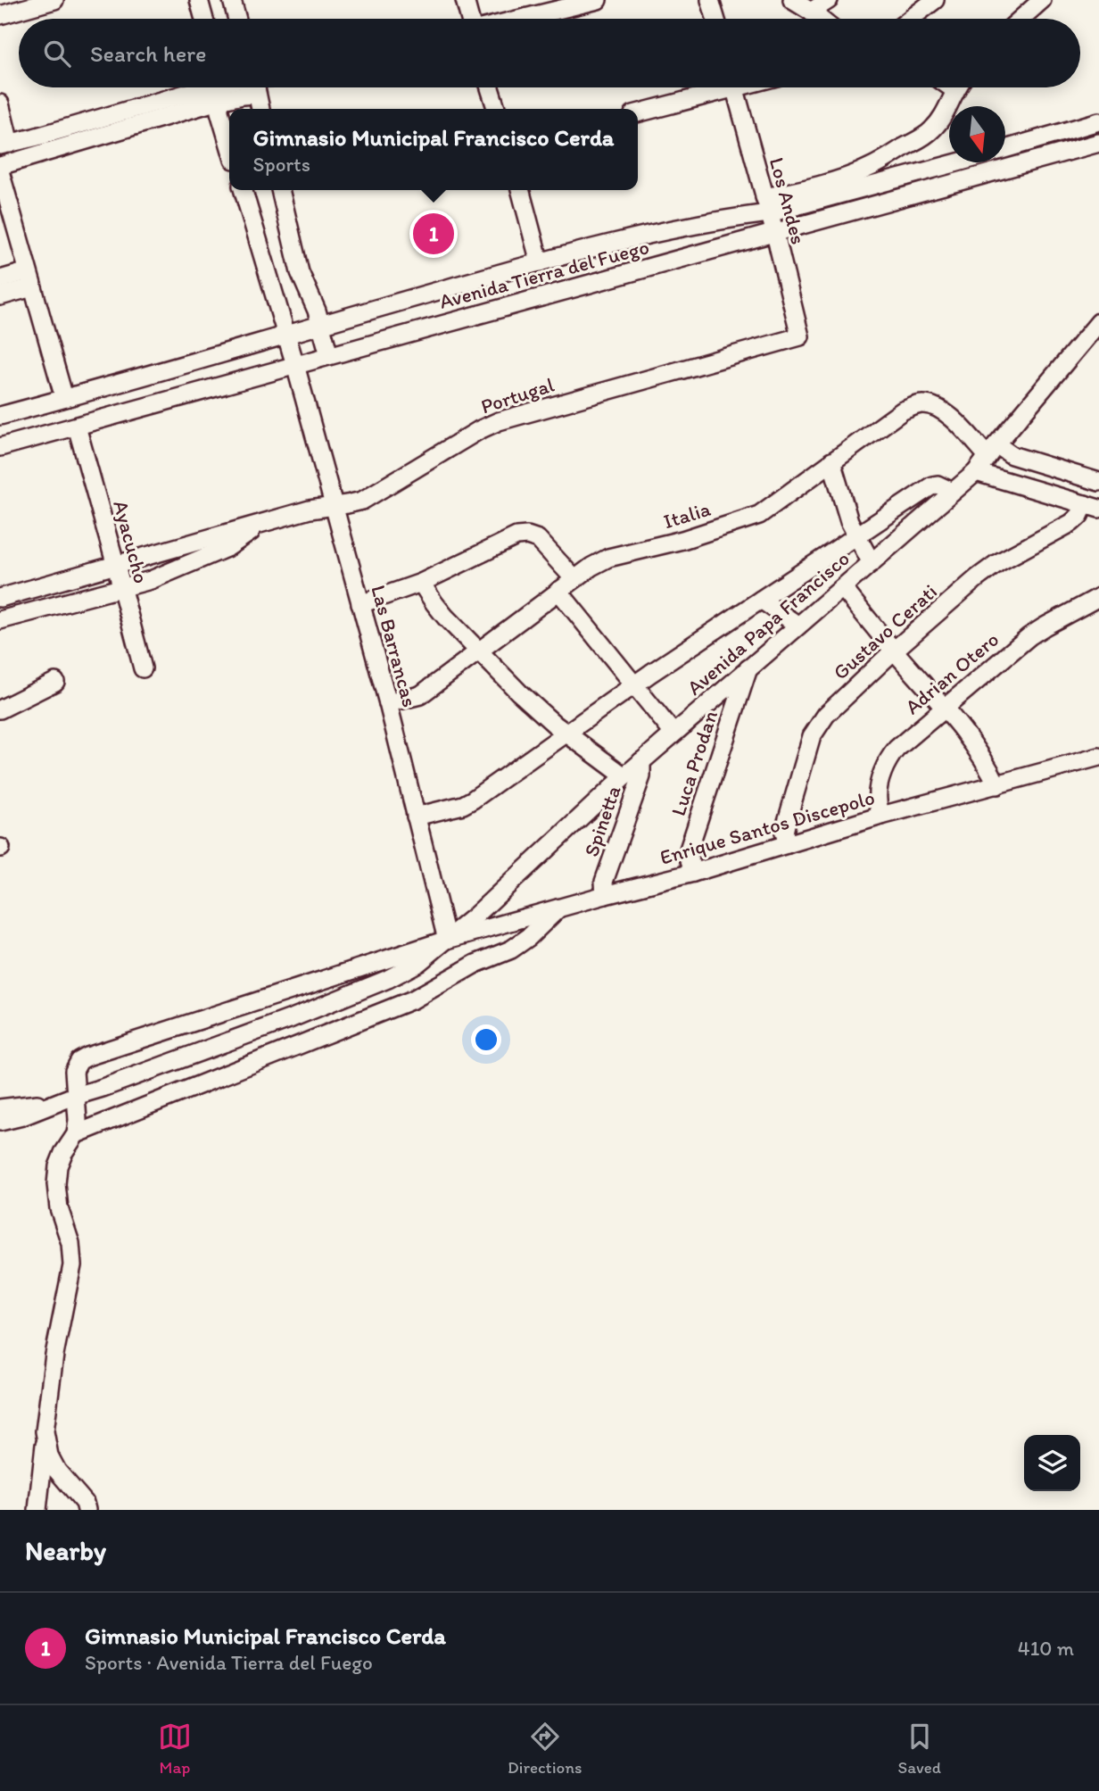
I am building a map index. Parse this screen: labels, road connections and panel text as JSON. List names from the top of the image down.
{
  "streets": {
    "street": [
      "Los Andes",
      "Avenida Tierra del Fuego",
      "Portugal",
      "Italia",
      "Ayacucho",
      "Avenida Papa Francisco",
      "Gustavo Cerati",
      "Las Barrancas",
      "Adrian Otero",
      "Luca Prodan",
      "Spinetta",
      "Enrique Santos Discepolo"
    ]
  },
  "crossings": [
    ["Los Andes", "Avenida Tierra del Fuego"],
    ["Los Andes", "Portugal"],
    ["Avenida Tierra del Fuego", "Ayacucho"],
    ["Avenida Tierra del Fuego", "Las Barrancas"],
    ["Portugal", "Ayacucho"],
    ["Portugal", "Las Barrancas"],
    ["Italia", "Avenida Papa Francisco"],
    ["Italia", "Las Barrancas"],
    ["Avenida Papa Francisco", "Las Barrancas"],
    ["Avenida Papa Francisco", "Luca Prodan"],
    ["Avenida Papa Francisco", "Spinetta"],
    ["Avenida Papa Francisco", "Enrique Santos Discepolo"],
    ["Gustavo Cerati", "Enrique Santos Discepolo"],
    ["Las Barrancas", "Enrique Santos Discepolo"],
    ["Adrian Otero", "Enrique Santos Discepolo"],
    ["Luca Prodan", "Enrique Santos Discepolo"],
    ["Spinetta", "Enrique Santos Discepolo"]
  ],
  "north": "bottom",
  "page": {
    "search": "Search here",
    "popup": ["Gimnasio Municipal Francisco Cerda", "Sports"],
    "pins": "1",
    "heading": "Nearby",
    "list": [
      {
        "mark": "1",
        "name": "Gimnasio Municipal Francisco Cerda",
        "note": "Sports · Avenida Tierra del Fuego",
        "value": "410 m"
      }
    ],
    "nav": ["Map", "Directions", "Saved"]
  }
}
